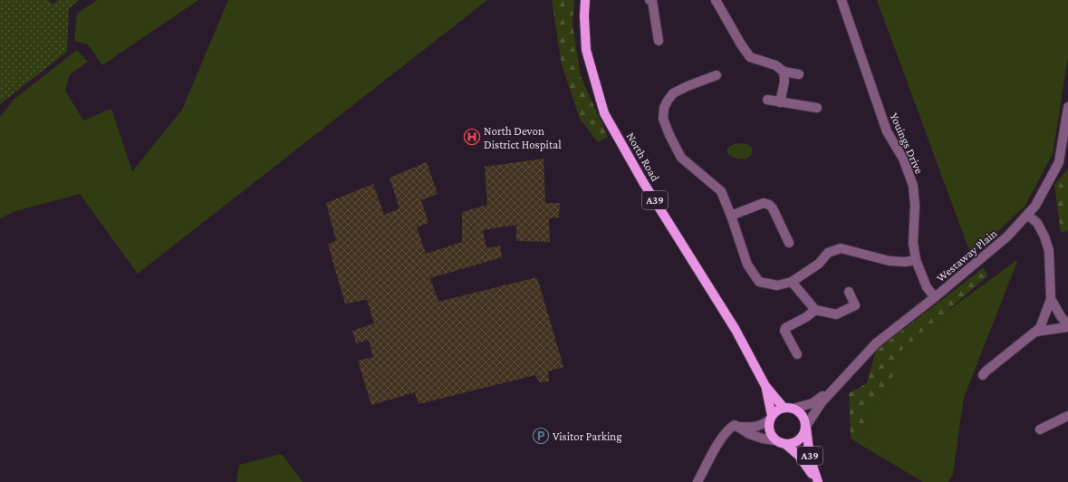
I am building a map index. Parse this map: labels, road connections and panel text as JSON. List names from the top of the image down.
{
  "streets": {
    "main road": ["North Road", "A39"],
    "street": ["Youings Drive", "Westaway Plain"]
  },
  "crossings": [
    ["Youings Drive", "Westaway Plain"],
    ["North Road", "A39"],
    ["North Road", "Westaway Plain"],
    ["A39", "Westaway Plain"]
  ],
  "places": {
    "hospital": ["North Devon District Hospital"],
    "parking": ["Visitor Parking"]
  }
}
